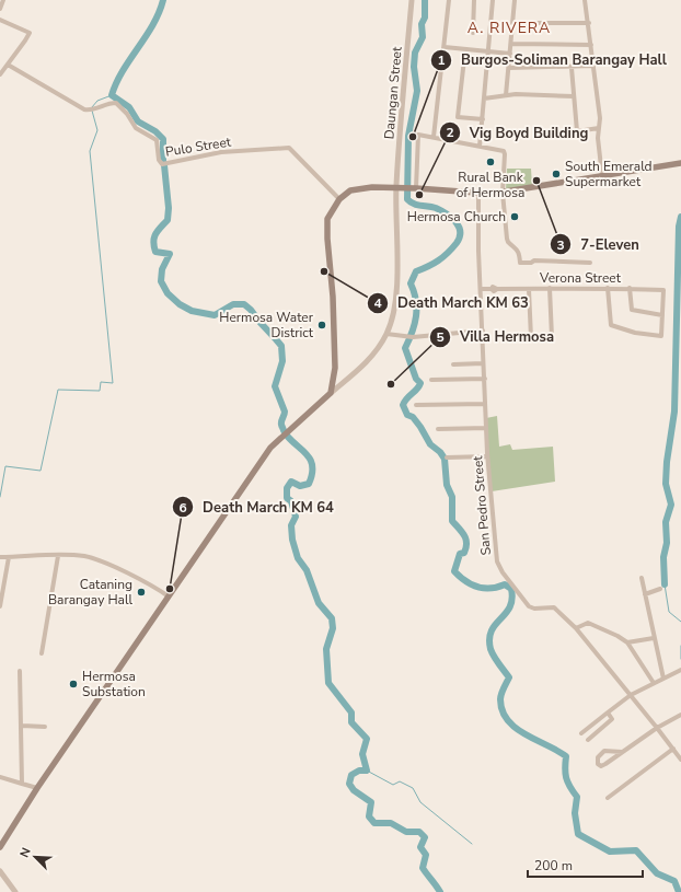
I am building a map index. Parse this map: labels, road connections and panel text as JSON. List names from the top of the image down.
{
  "streets": {
    "street": [
      "Daungan Street",
      "Pulo Street",
      "Verona Street",
      "San Pedro Street"
    ]
  },
  "crossings": [
    ["Verona Street", "San Pedro Street"]
  ],
  "districts": ["A. RIVERA"],
  "places": [
    "Burgos-Soliman Barangay Hall",
    "Rural Bank of Hermosa",
    "South Emerald Supermarket",
    "7-Eleven",
    "Vig Boyd Building",
    "Hermosa Church",
    "Death March KM 63",
    "Hermosa Water District",
    "Villa Hermosa",
    "Death March KM 64",
    "Cataning Barangay Hall",
    "Hermosa Substation"
  ],
  "scale_bar": "200 m",
  "north": "top left"
}
